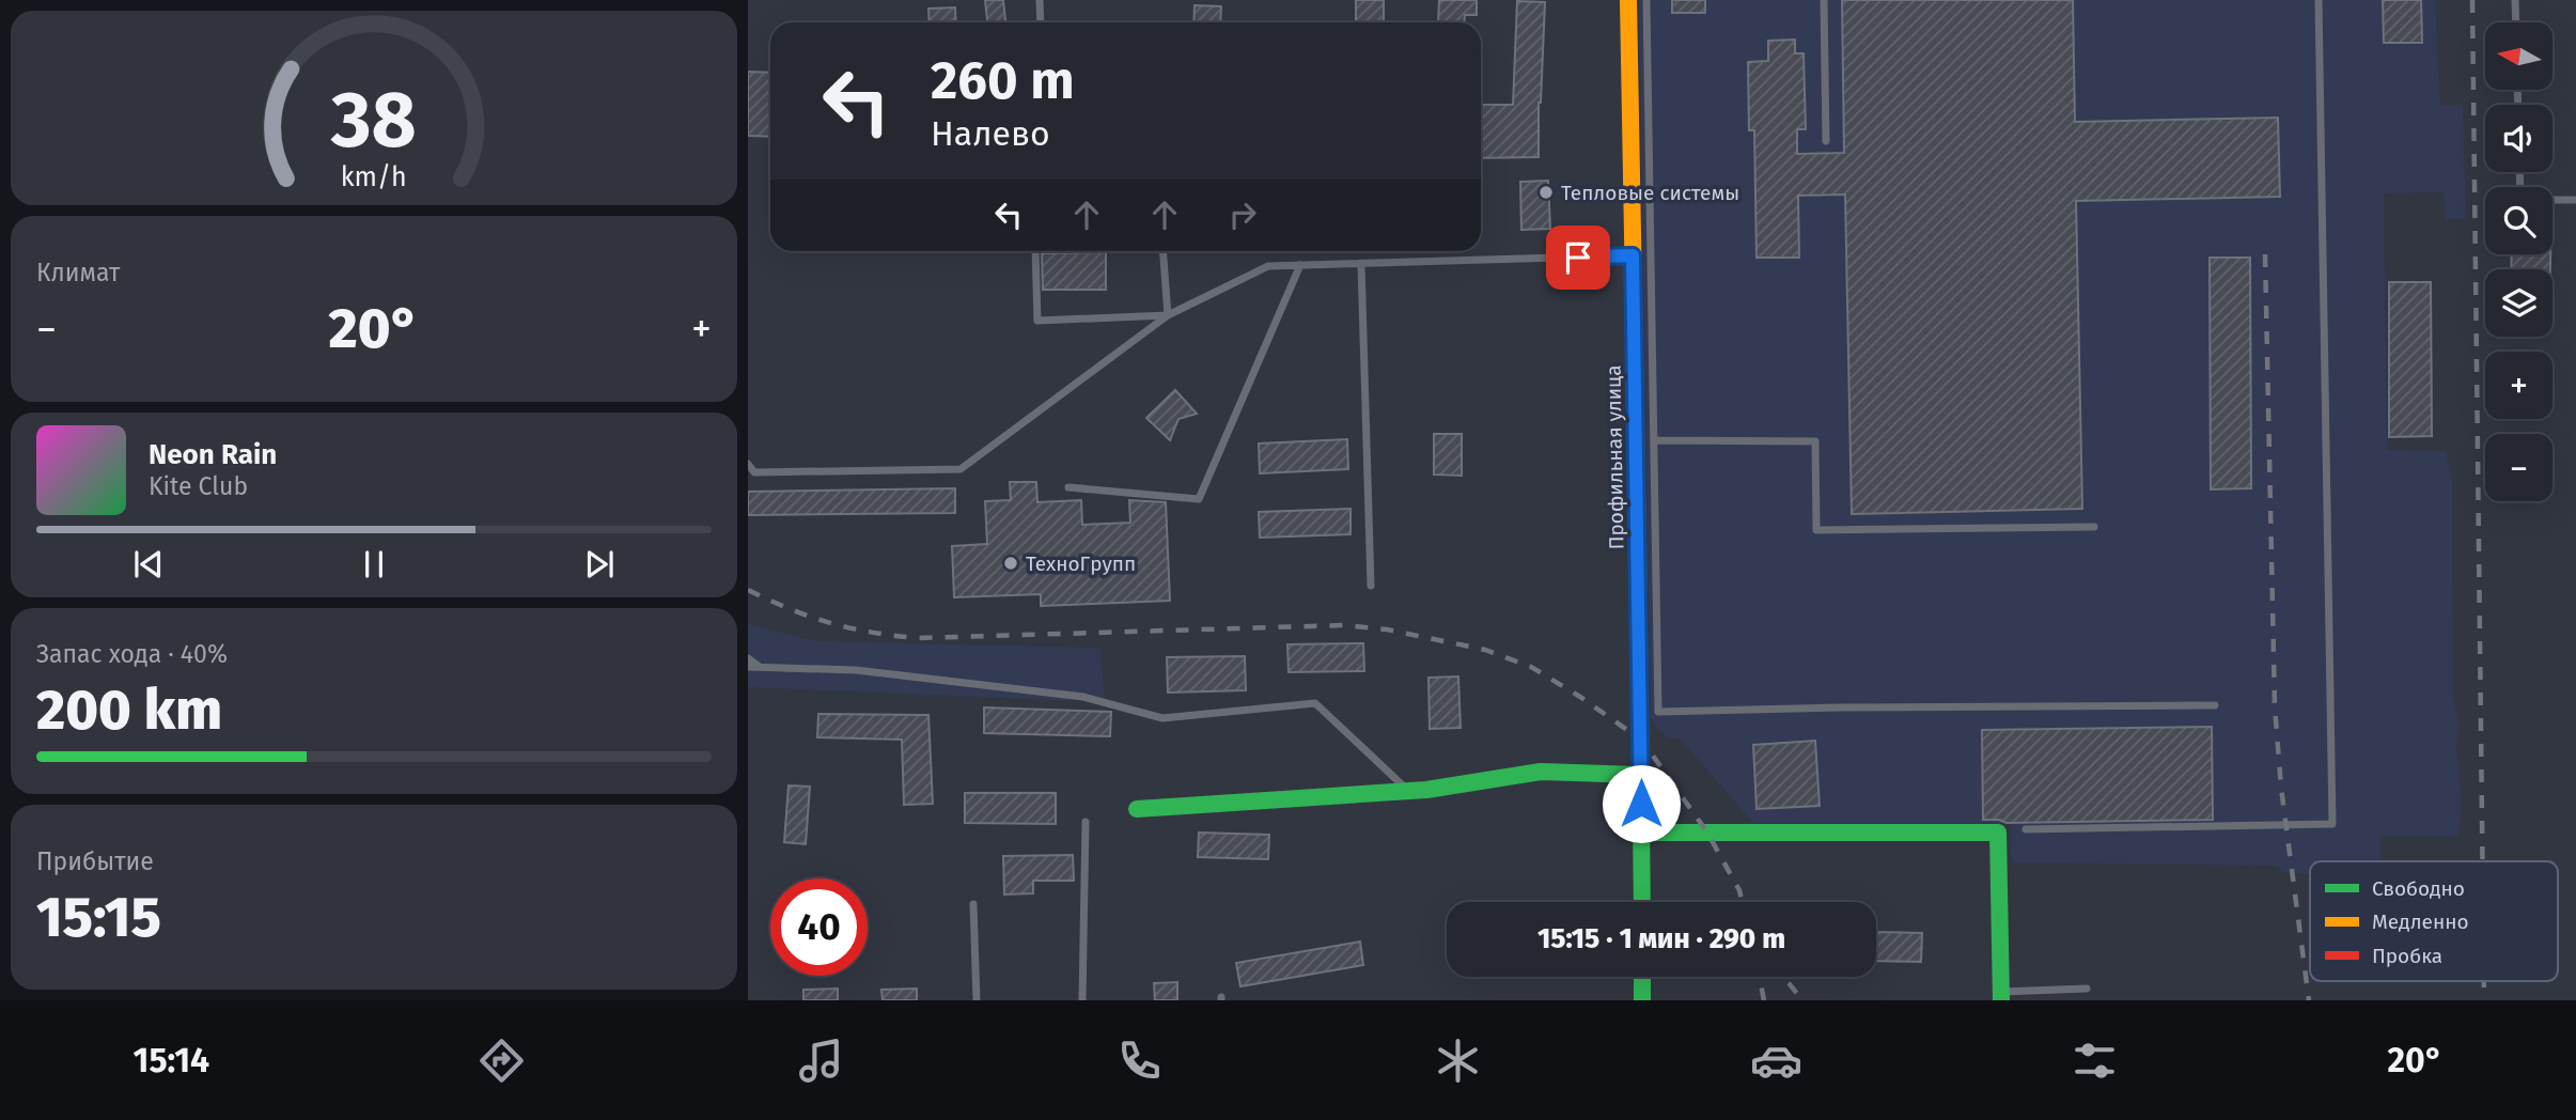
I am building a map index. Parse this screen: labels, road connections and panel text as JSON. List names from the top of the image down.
{
  "streets": {
    "street": ["Профильная улица"]
  },
  "places": ["Тепловые системы", "ТехноГрупп"],
  "legend": ["Свободно", "Медленно", "Пробка"],
  "north": "left",
  "page": {
    "map_buttons": ["+", "−"],
    "turn": ["260 m", "Налево"],
    "tile": [
      "Климат",
      ["Запас хода · 40%", "200 km"],
      ["Прибытие", "15:15"]
    ],
    "heat": ["−", "20°", "+"],
    "song": ["Neon Rain", "Kite Club"],
    "limit": "40",
    "trip": "15:15 · 1 мин · 290 m",
    "tabs": ["15:14", "20°"],
    "gauge": ["38", "km/h"]
  }
}
